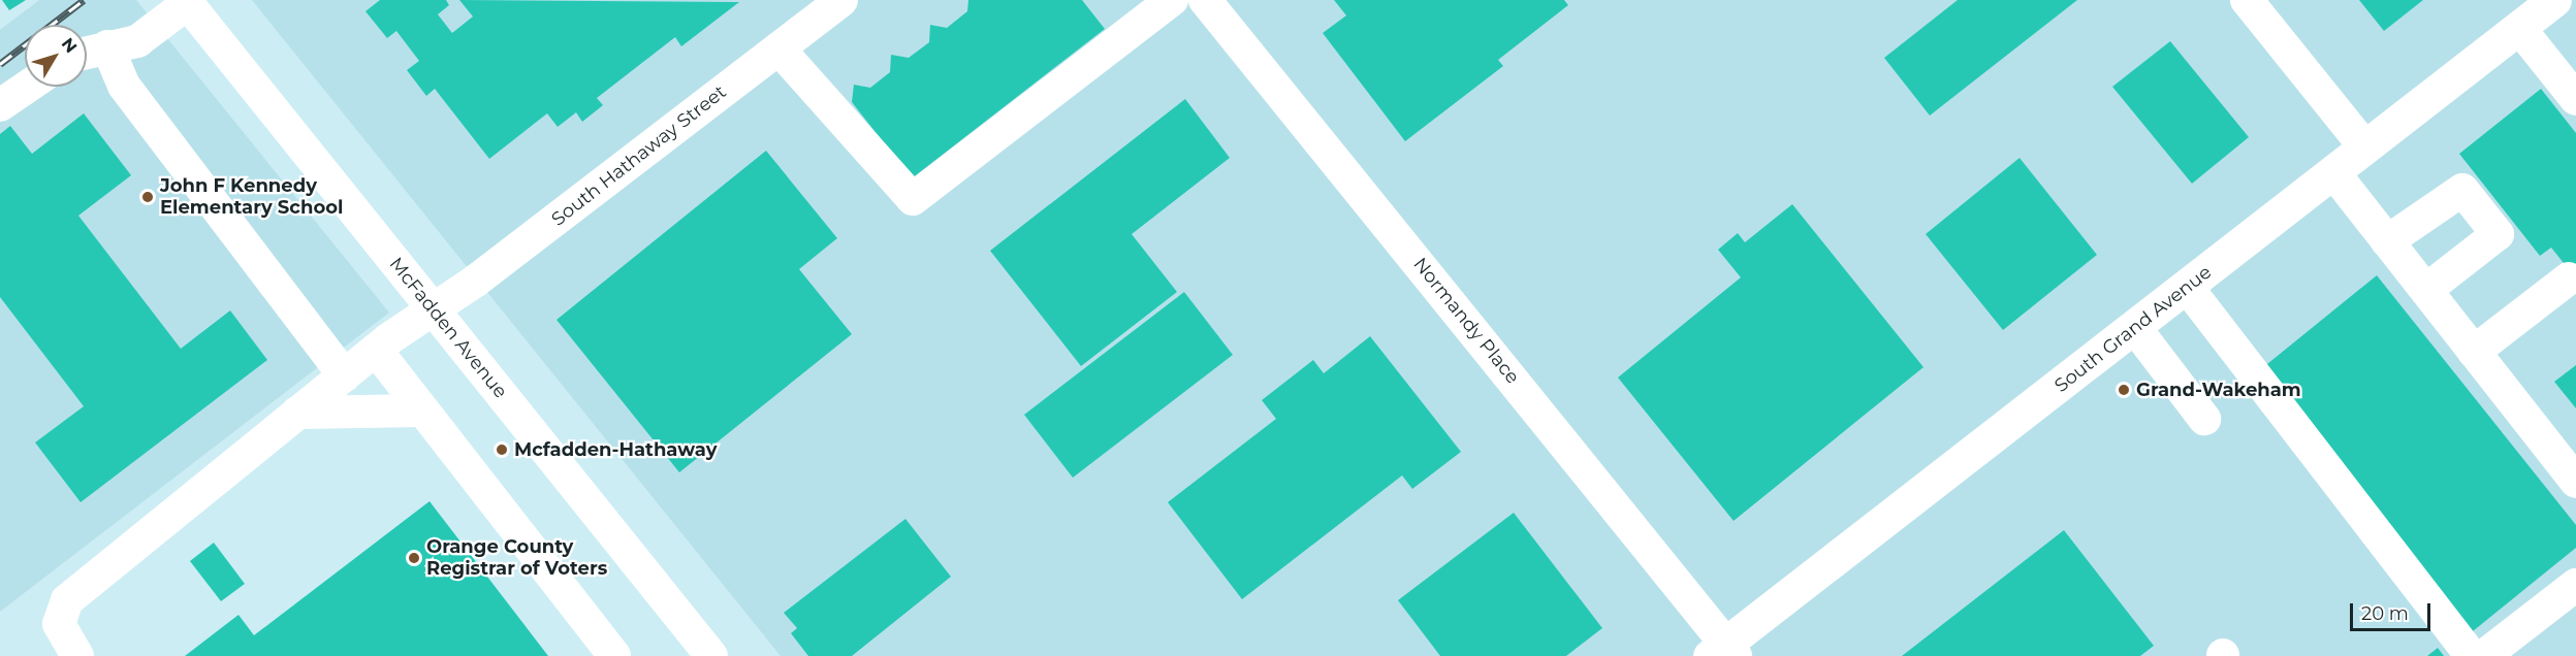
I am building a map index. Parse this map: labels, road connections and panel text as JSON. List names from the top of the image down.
{
  "streets": {
    "main road": ["South Grand Avenue"],
    "street": ["South Hathaway Street", "Normandy Place", "McFadden Avenue"]
  },
  "crossings": [
    ["South Hathaway Street", "McFadden Avenue"],
    ["Normandy Place", "South Grand Avenue"]
  ],
  "places": [
    "John F Kennedy Elementary School",
    "Grand-Wakeham",
    "Mcfadden-Hathaway",
    "Orange County Registrar of Voters"
  ],
  "scale_bar": "20 m",
  "north": "top right"
}
